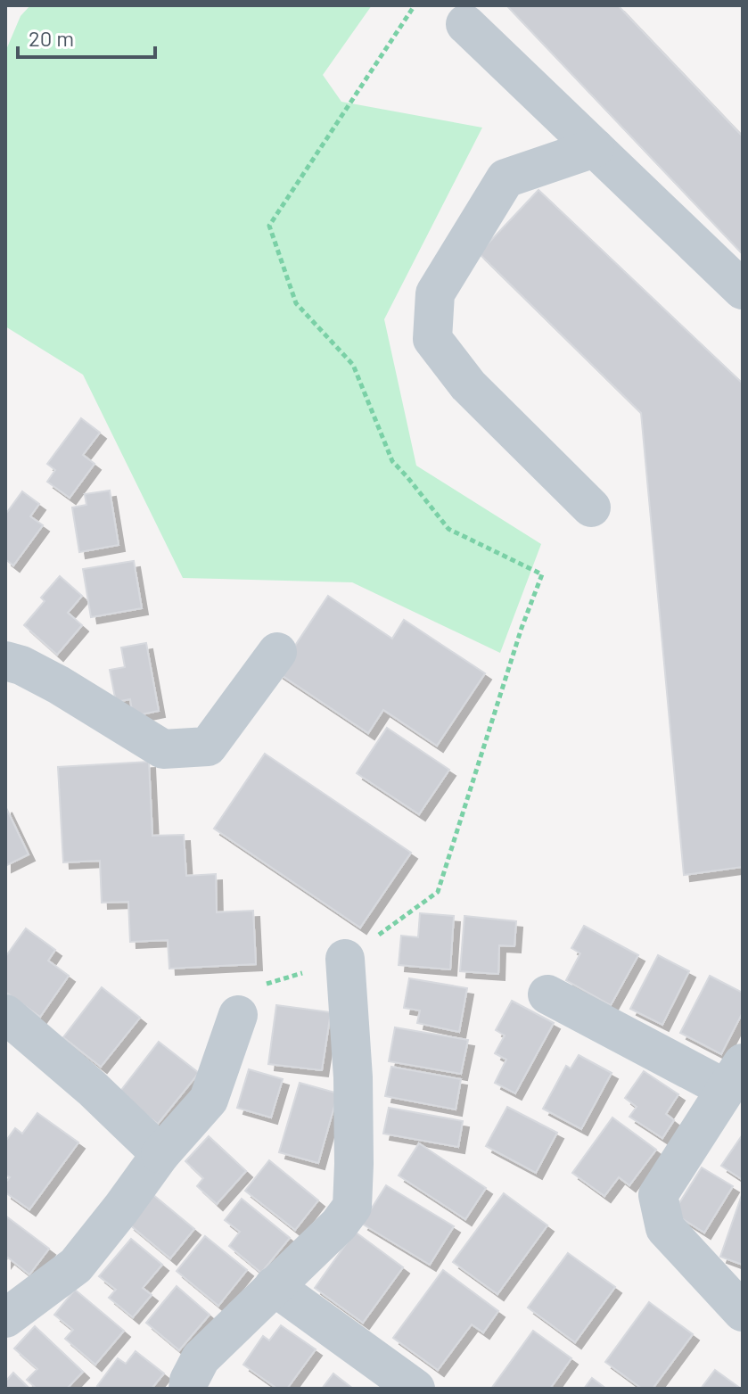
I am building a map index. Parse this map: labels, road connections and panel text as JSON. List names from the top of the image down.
{
  "scale_bar": "20 m"
}
